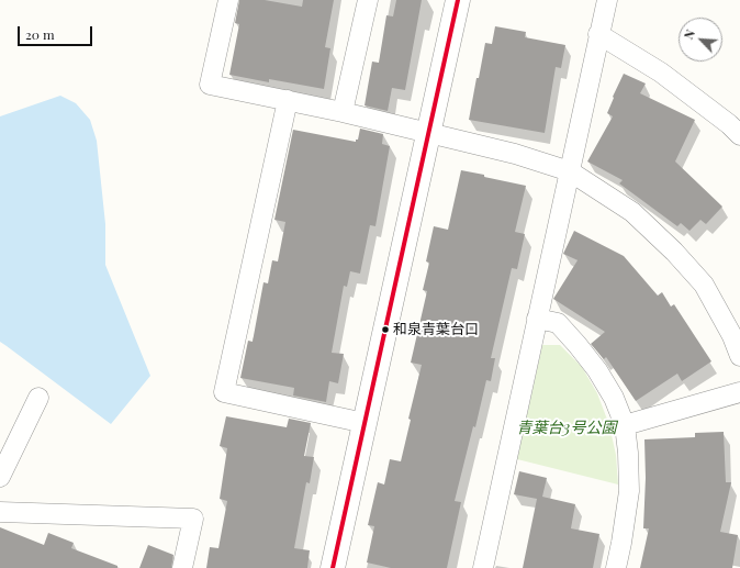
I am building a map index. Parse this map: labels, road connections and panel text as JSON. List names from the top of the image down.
{
  "parks": ["青葉台3号公園"],
  "places": ["和泉青葉台口"],
  "scale_bar": "20 m",
  "north": "top left"
}
